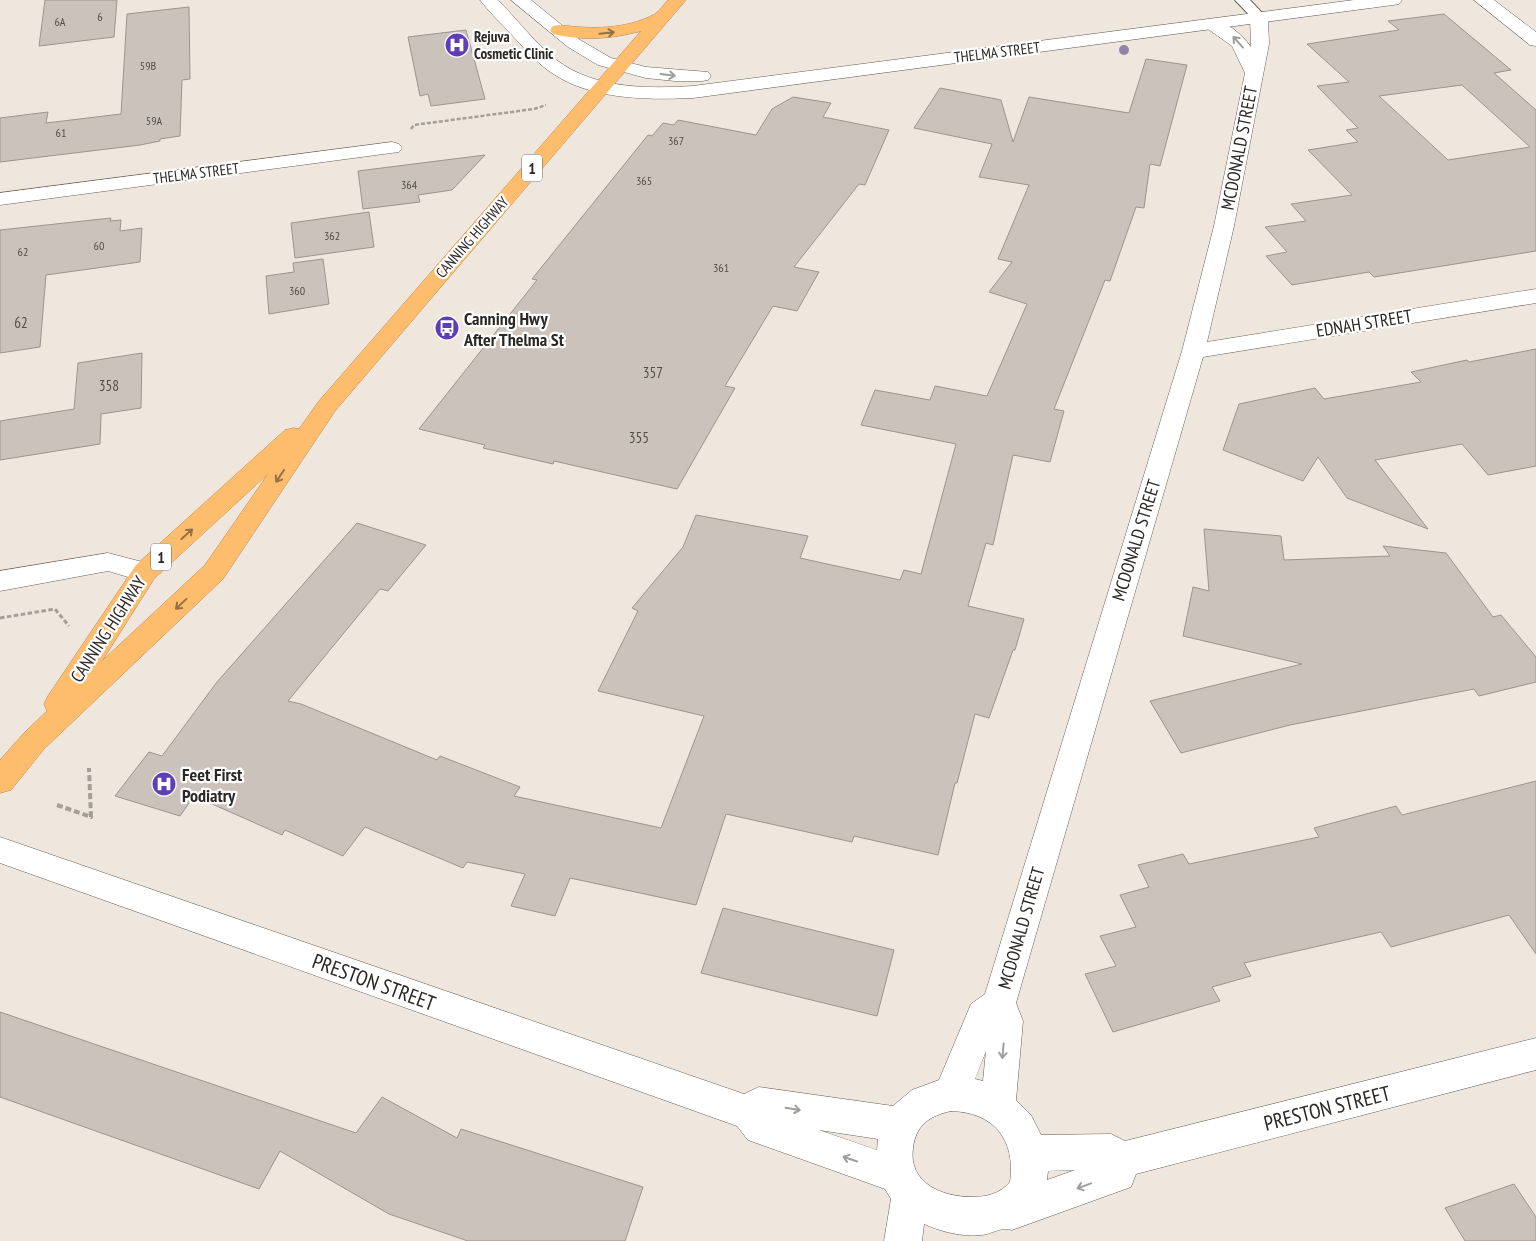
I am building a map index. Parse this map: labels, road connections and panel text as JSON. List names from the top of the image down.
{
  "streets": {
    "highway": ["1", "CANNING HIGHWAY"],
    "street": [
      "THELMA STREET",
      "MCDONALD STREET",
      "EDNAH STREET",
      "PRESTON STREET"
    ]
  },
  "crossings": [
    ["THELMA STREET", "MCDONALD STREET"],
    ["THELMA STREET", "CANNING HIGHWAY"],
    ["MCDONALD STREET", "EDNAH STREET"],
    ["MCDONALD STREET", "PRESTON STREET"]
  ],
  "places": {
    "hospital": ["Rejuva Cosmetic Clinic", "Feet First Podiatry"],
    "bus stop": ["Canning Hwy After Thelma St"]
  },
  "house_numbers": [
    "6",
    "6A",
    "59B",
    "59A",
    "61",
    "367",
    "365",
    "364",
    "362",
    "60",
    "62",
    "361",
    "360",
    "62",
    "357",
    "358",
    "355"
  ]
}
